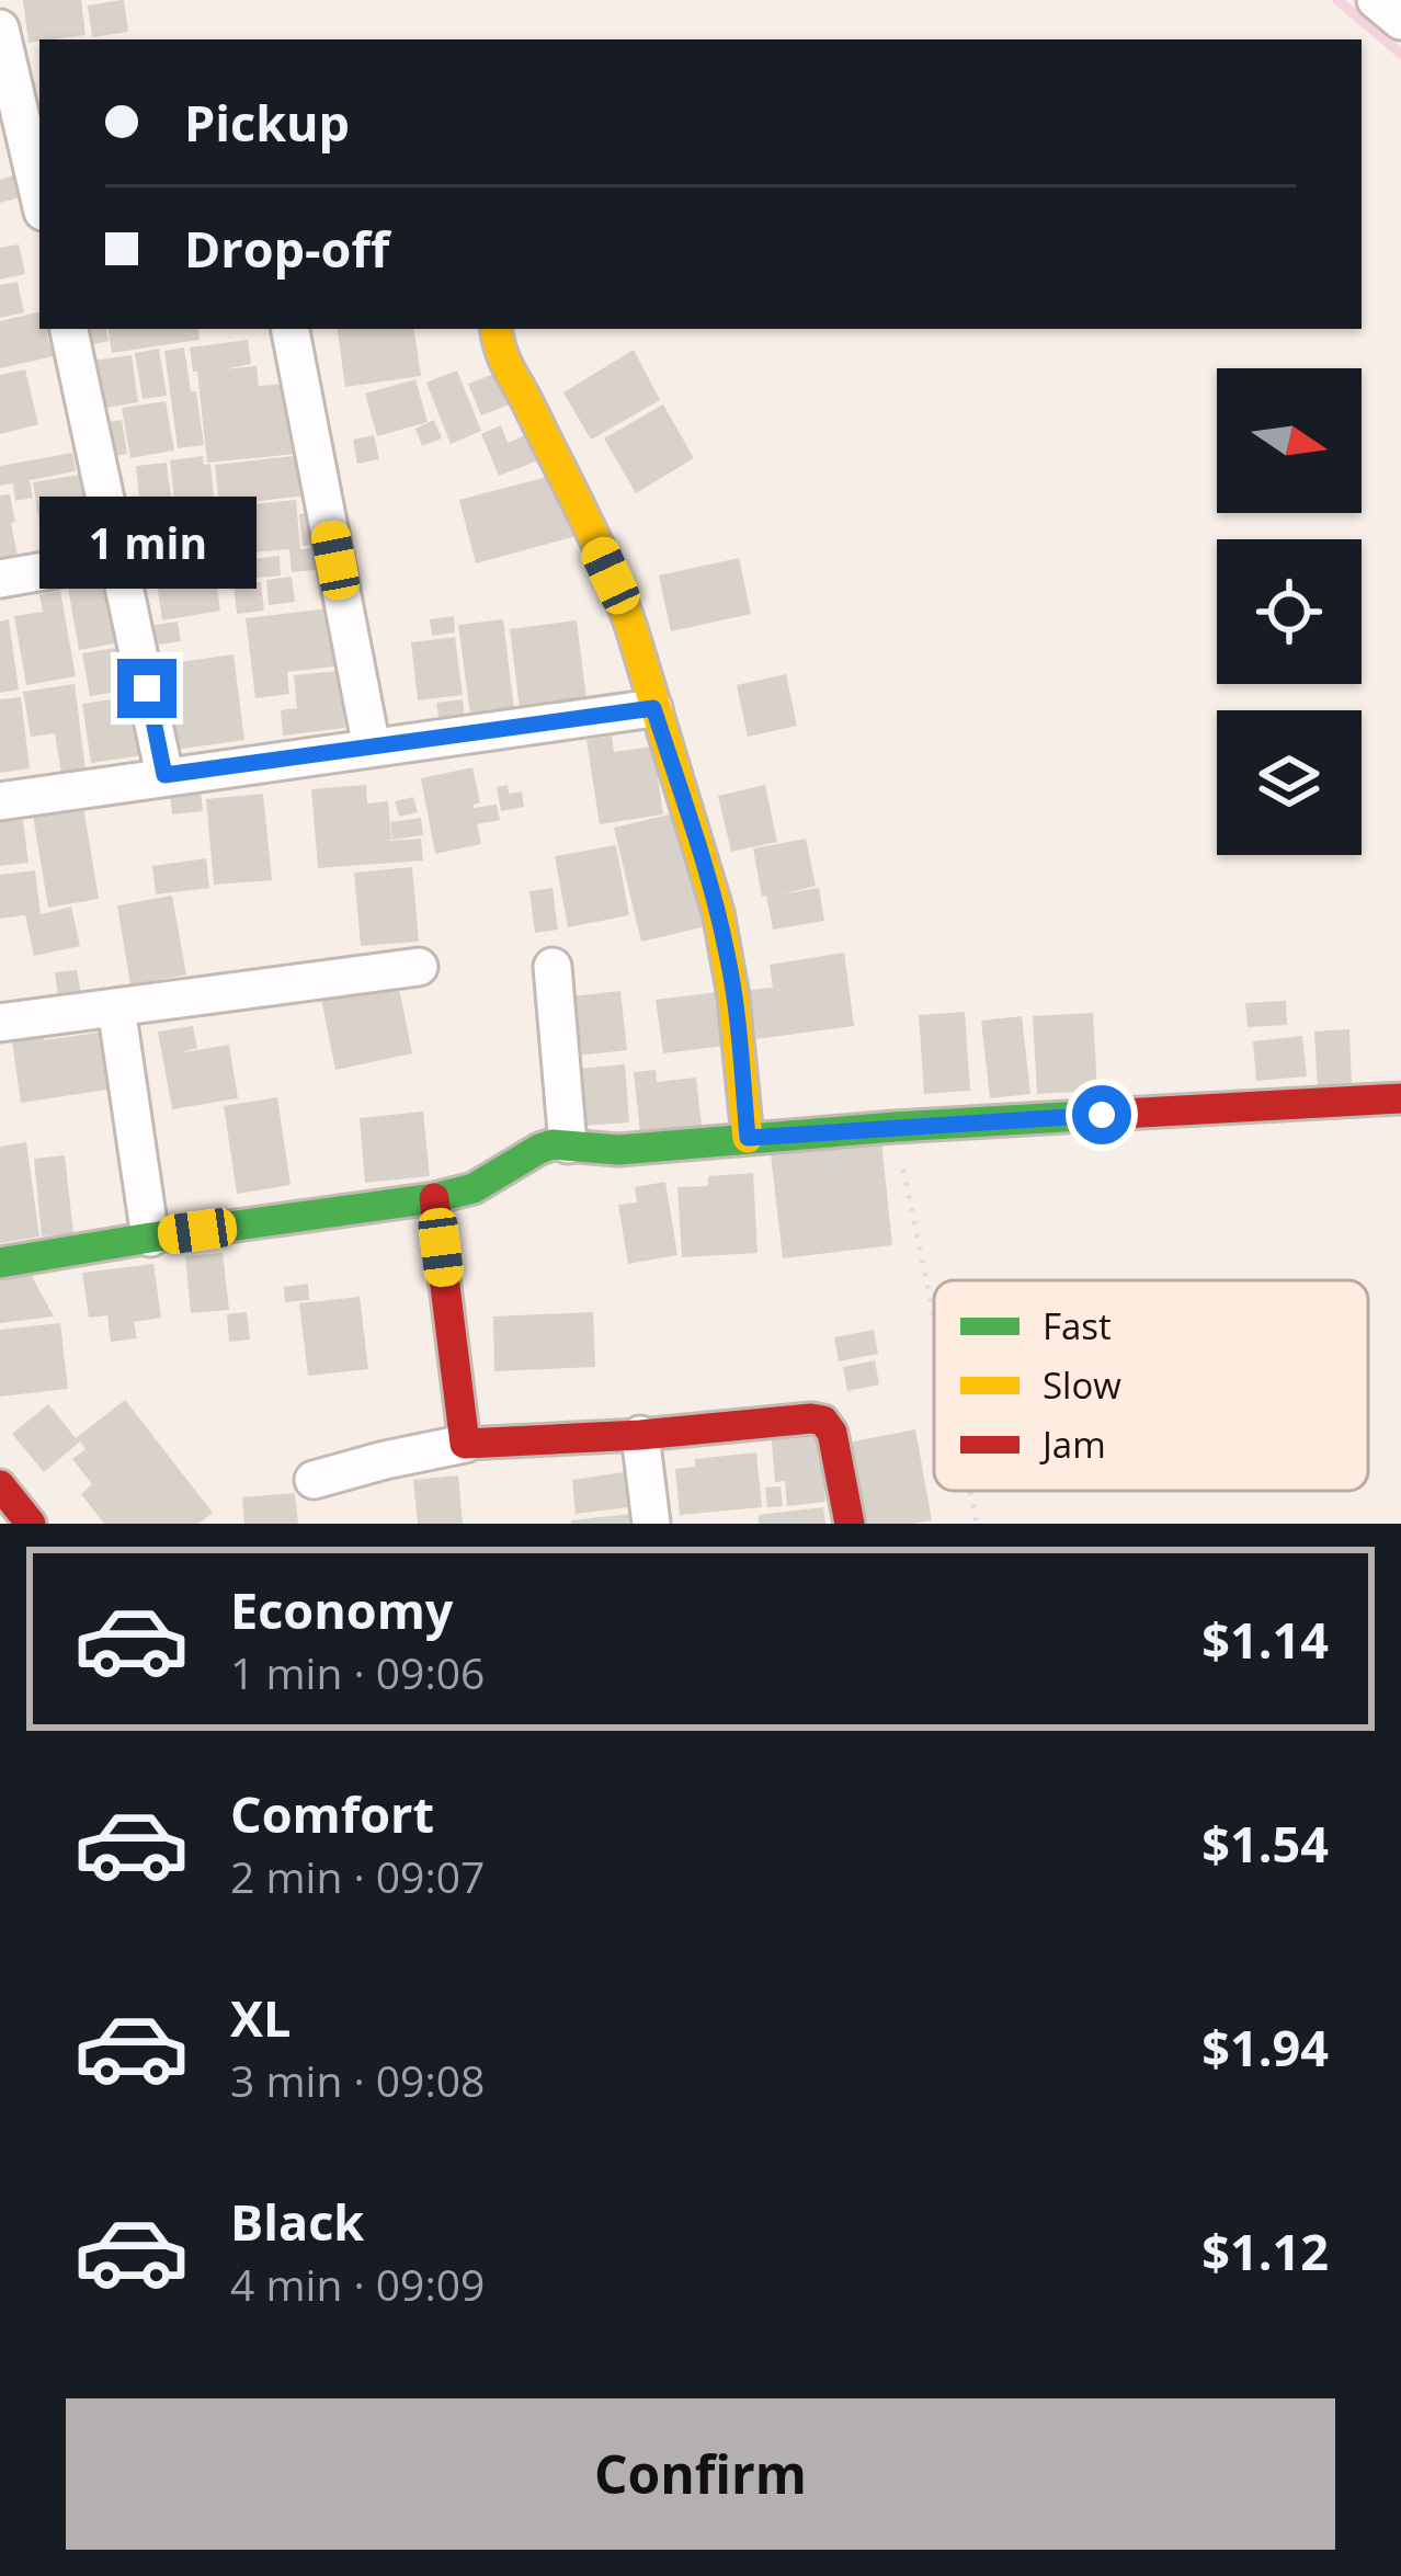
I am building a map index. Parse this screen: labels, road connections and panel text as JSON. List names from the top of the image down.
{
  "legend": ["Fast", "Slow", "Jam"],
  "north": "right",
  "page": {
    "banner": ["Pickup", "Drop-off"],
    "bubble": "1 min",
    "list": [
      {
        "name": "Economy",
        "note": "1 min · 09:06",
        "value": "$1.14"
      },
      {
        "name": "Comfort",
        "note": "2 min · 09:07",
        "value": "$1.54"
      },
      {
        "name": "XL",
        "note": "3 min · 09:08",
        "value": "$1.94"
      },
      {
        "name": "Black",
        "note": "4 min · 09:09",
        "value": "$1.12"
      }
    ],
    "buttons": "Confirm"
  }
}
